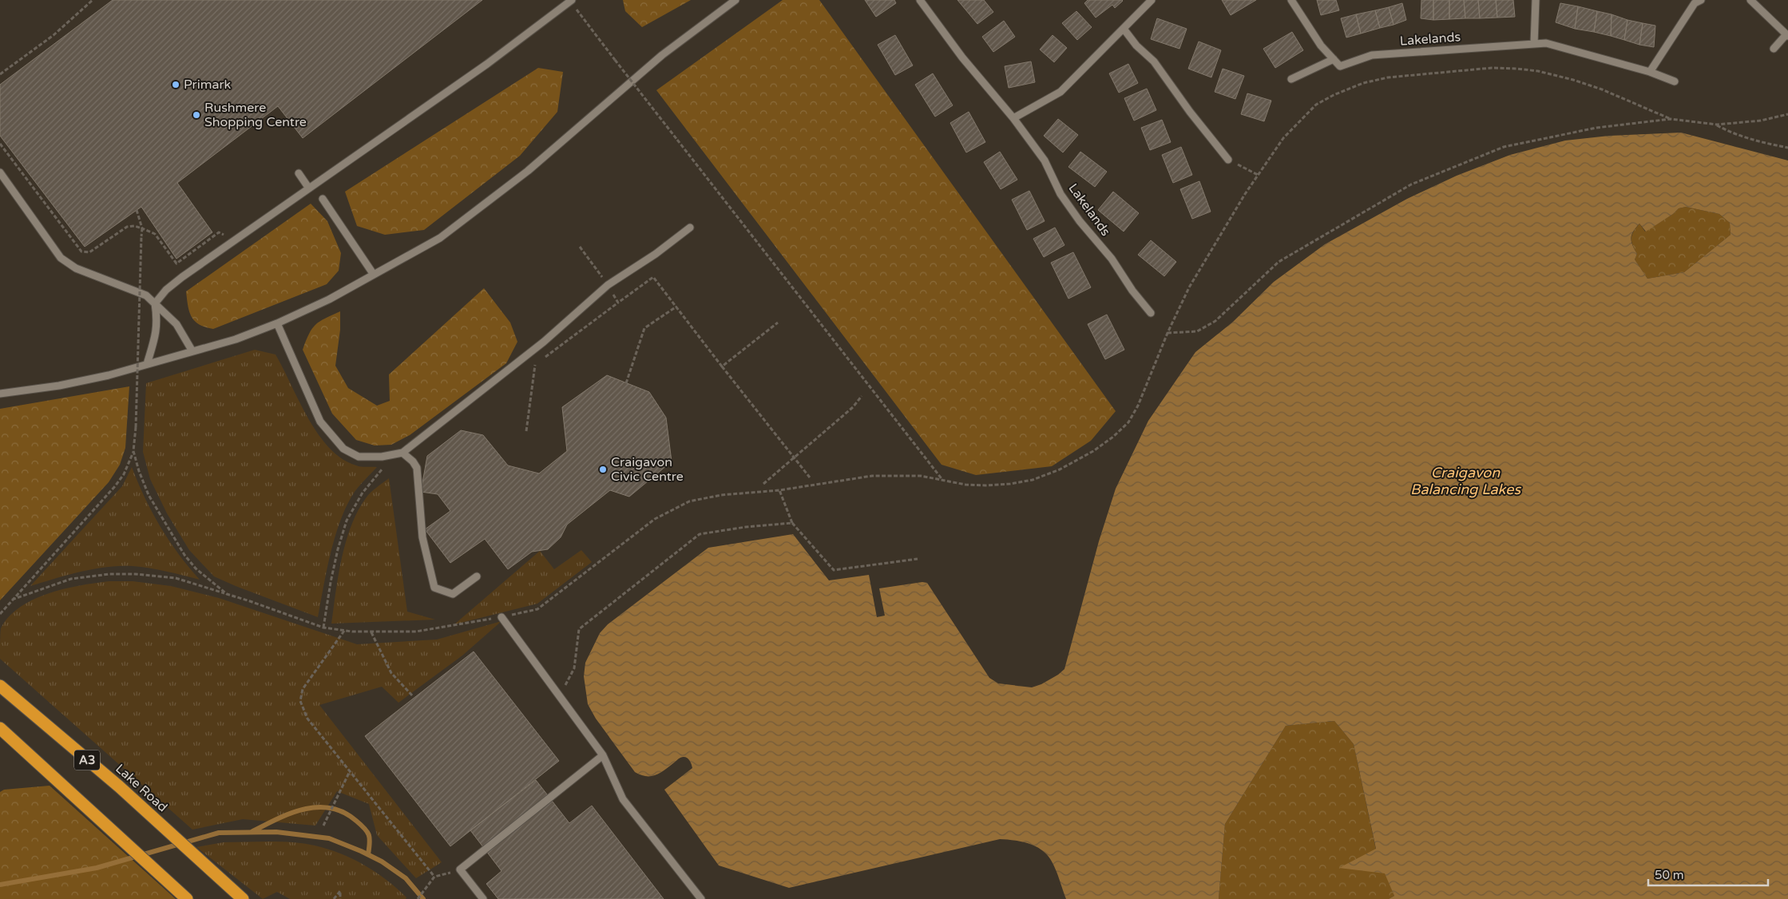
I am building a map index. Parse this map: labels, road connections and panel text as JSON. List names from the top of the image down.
{
  "streets": {
    "highway": ["A3", "Lake Road"],
    "street": ["Lakelands"]
  },
  "water": ["Craigavon Balancing Lakes"],
  "places": ["Primark", "Rushmere Shopping Centre", "Craigavon Civic Centre"],
  "scale_bar": "50 m"
}
